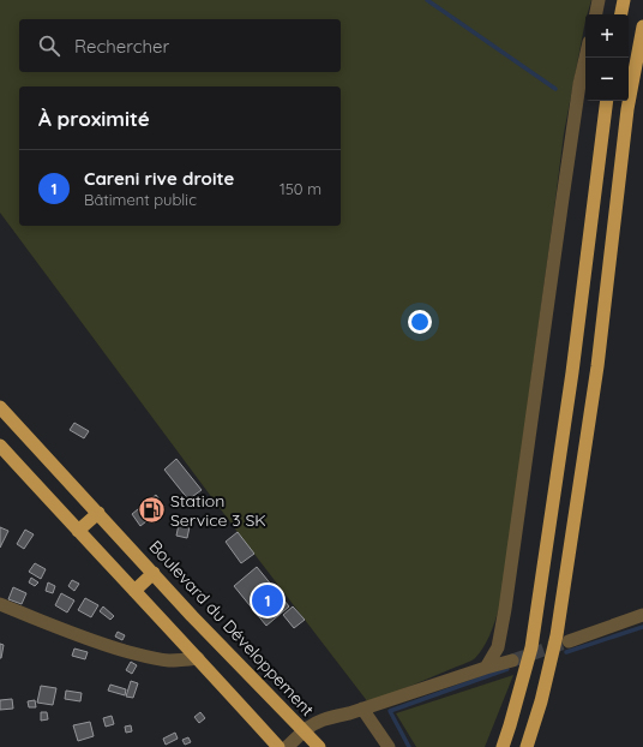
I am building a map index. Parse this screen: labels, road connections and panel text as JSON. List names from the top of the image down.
{
  "streets": {
    "highway": ["Boulevard du Développement"]
  },
  "places": {
    "fuel station": ["Station Service 3 SK"]
  },
  "page": {
    "map_buttons": ["+", "−"],
    "search": "Rechercher",
    "heading": "À proximité",
    "list": [
      {
        "mark": "1",
        "name": "Careni rive droite",
        "note": "Bâtiment public",
        "value": "150 m"
      }
    ],
    "pins": "1"
  }
}
